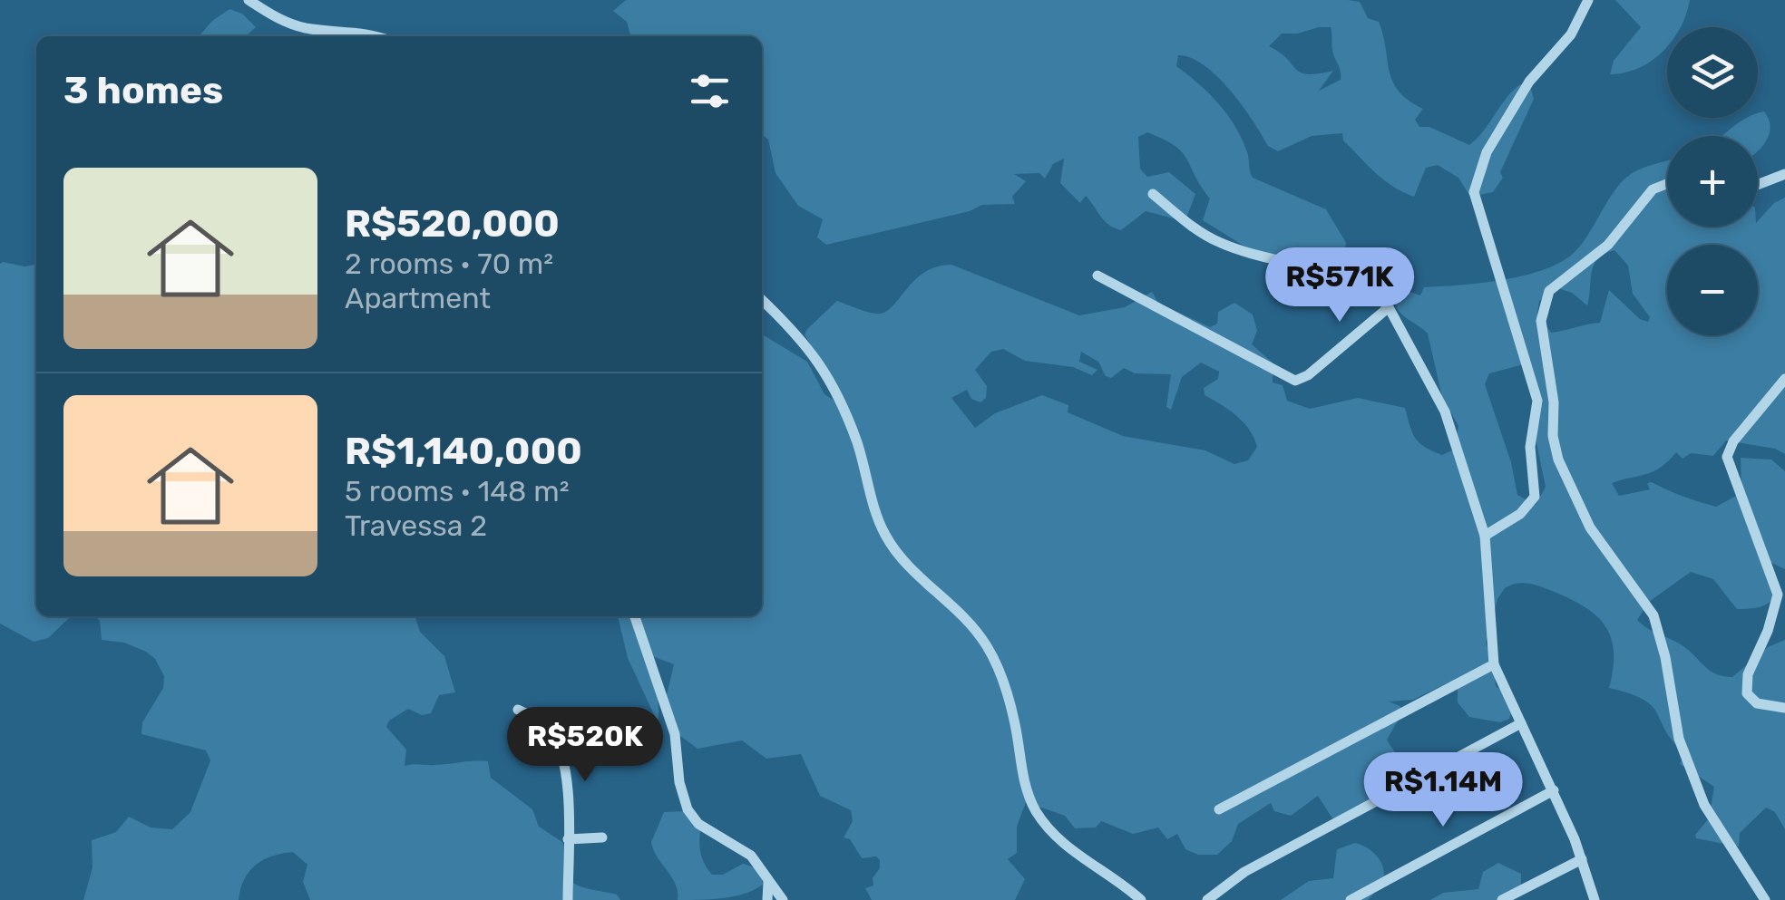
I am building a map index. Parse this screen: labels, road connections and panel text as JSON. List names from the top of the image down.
{
  "page": {
    "map_buttons": ["+", "−"],
    "heading": "3 homes",
    "list": [
      {
        "name": "R$520,000",
        "note": "2 rooms · 70 m² · Apartment"
      },
      {
        "name": "R$1,140,000",
        "note": "5 rooms · 148 m² · Travessa 2"
      }
    ],
    "price": ["R$571K", "R$520K", "R$1.14M"]
  }
}
